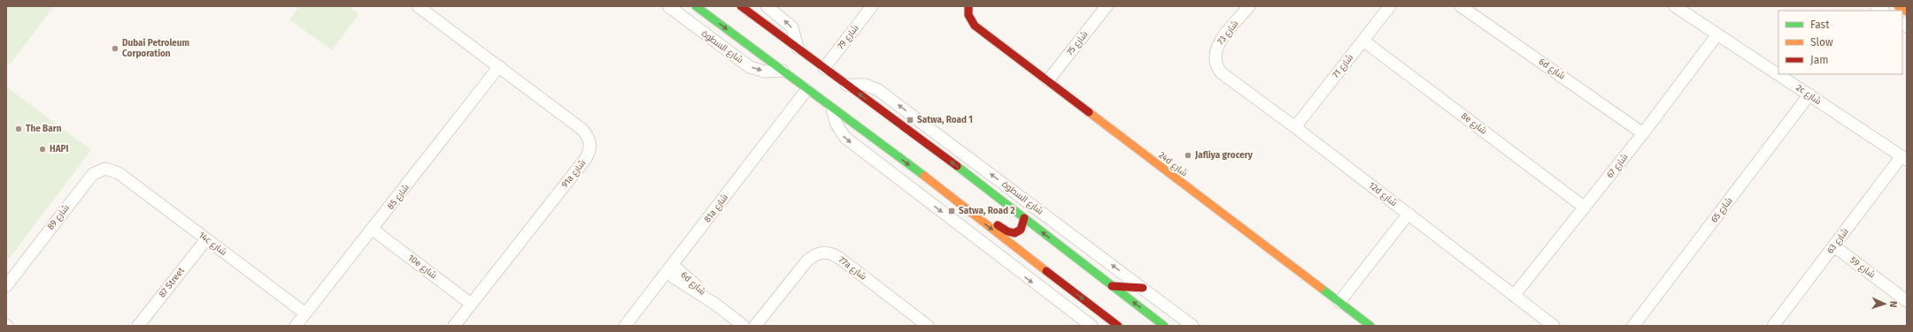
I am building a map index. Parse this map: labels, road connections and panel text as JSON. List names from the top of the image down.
{
  "streets": {
    "main road": ["شارع السطوة", "24d شارع"],
    "street": [
      "شارع 73",
      "شارع 79",
      "شارع 75",
      "شارع 71",
      "6d شارع",
      "2c شارع",
      "8e شارع",
      "شارع 67",
      "91a شارع",
      "12d شارع",
      "شارع 85",
      "81a شارع",
      "شارع 65",
      "شارع 89",
      "شارع 63",
      "14c شارع",
      "10e شارع",
      "شارع 59",
      "77a شارع",
      "87 Street"
    ]
  },
  "crossings": [
    ["شارع 73", "12d شارع"],
    ["شارع 79", "شارع السطوة"],
    ["شارع 75", "24d شارع"],
    ["شارع السطوة", "81a شارع"],
    ["شارع 71", "8e شارع"],
    ["شارع 71", "12d شارع"],
    ["6d شارع", "شارع 67"],
    ["6d شارع", "81a شارع"],
    ["2c شارع", "شارع 67"],
    ["2c شارع", "شارع 65"],
    ["2c شارع", "شارع 63"],
    ["8e شارع", "شارع 67"],
    ["شارع 67", "12d شارع"],
    ["91a شارع", "شارع 85"],
    ["91a شارع", "10e شارع"],
    ["شارع 85", "14c شارع"],
    ["شارع 85", "10e شارع"],
    ["شارع 89", "14c شارع"],
    ["شارع 63", "شارع 59"],
    ["14c شارع", "87 Street"]
  ],
  "places": {
    "other": [
      "Dubai Petroleum Corporation",
      "The Barn",
      "HAPI",
      "Jafliya grocery"
    ],
    "transit": ["Satwa, Road 1", "Satwa, Road 2"]
  },
  "legend": ["Fast", "Slow", "Jam"],
  "north": "right"
}
